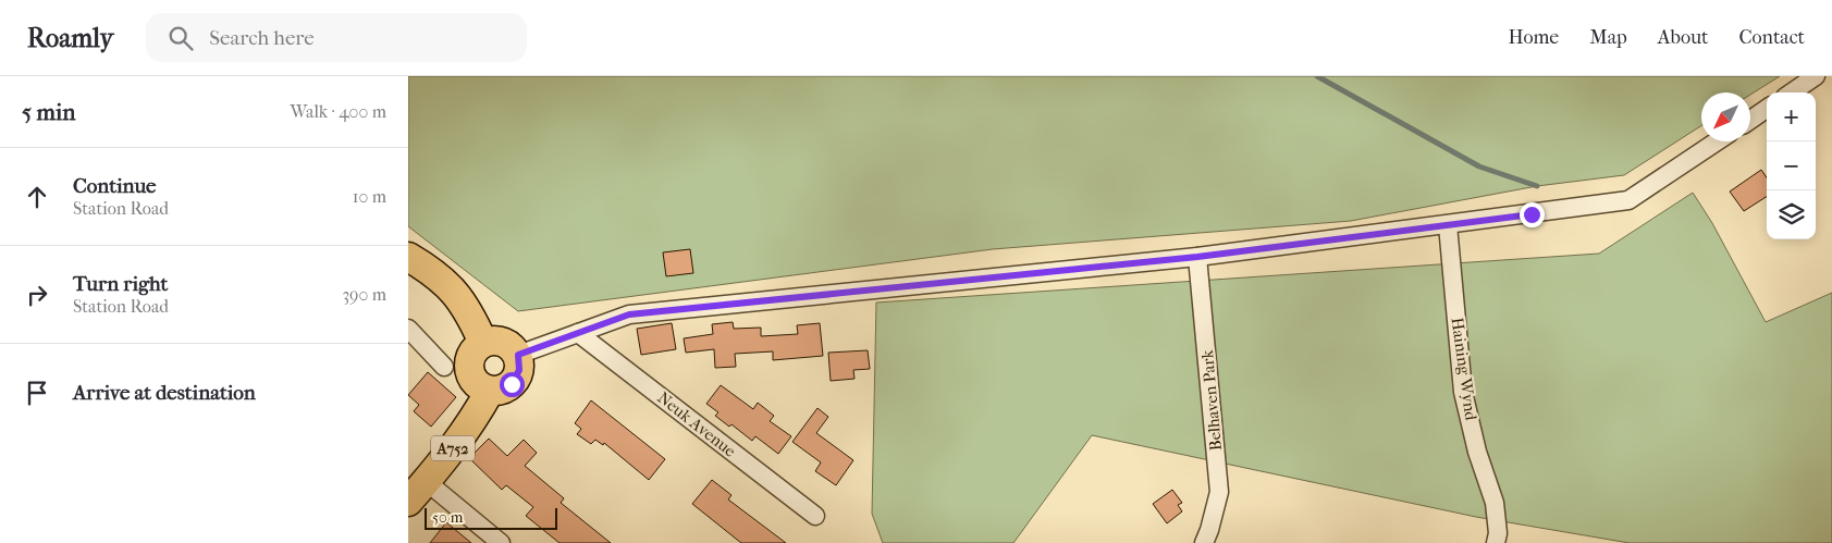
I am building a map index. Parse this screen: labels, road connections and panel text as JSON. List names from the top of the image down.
{
  "streets": {
    "main road": ["A752"],
    "street": ["Haining Wynd", "Belhaven Park", "Neuk Avenue"]
  },
  "scale_bar": "50 m",
  "north": "bottom left",
  "page": {
    "header": "Roamly",
    "search": "Search here",
    "nav": [
      "Home",
      "Map",
      "About",
      "Contact"
    ],
    "heading": ["5 min", "Walk · 400 m"],
    "map_buttons": ["+", "−"],
    "list": [
      ["Continue", "Station Road", "10 m"],
      ["Turn right", "Station Road", "390 m"],
      "Arrive at destination"
    ],
    "scale": "50 m"
  }
}
